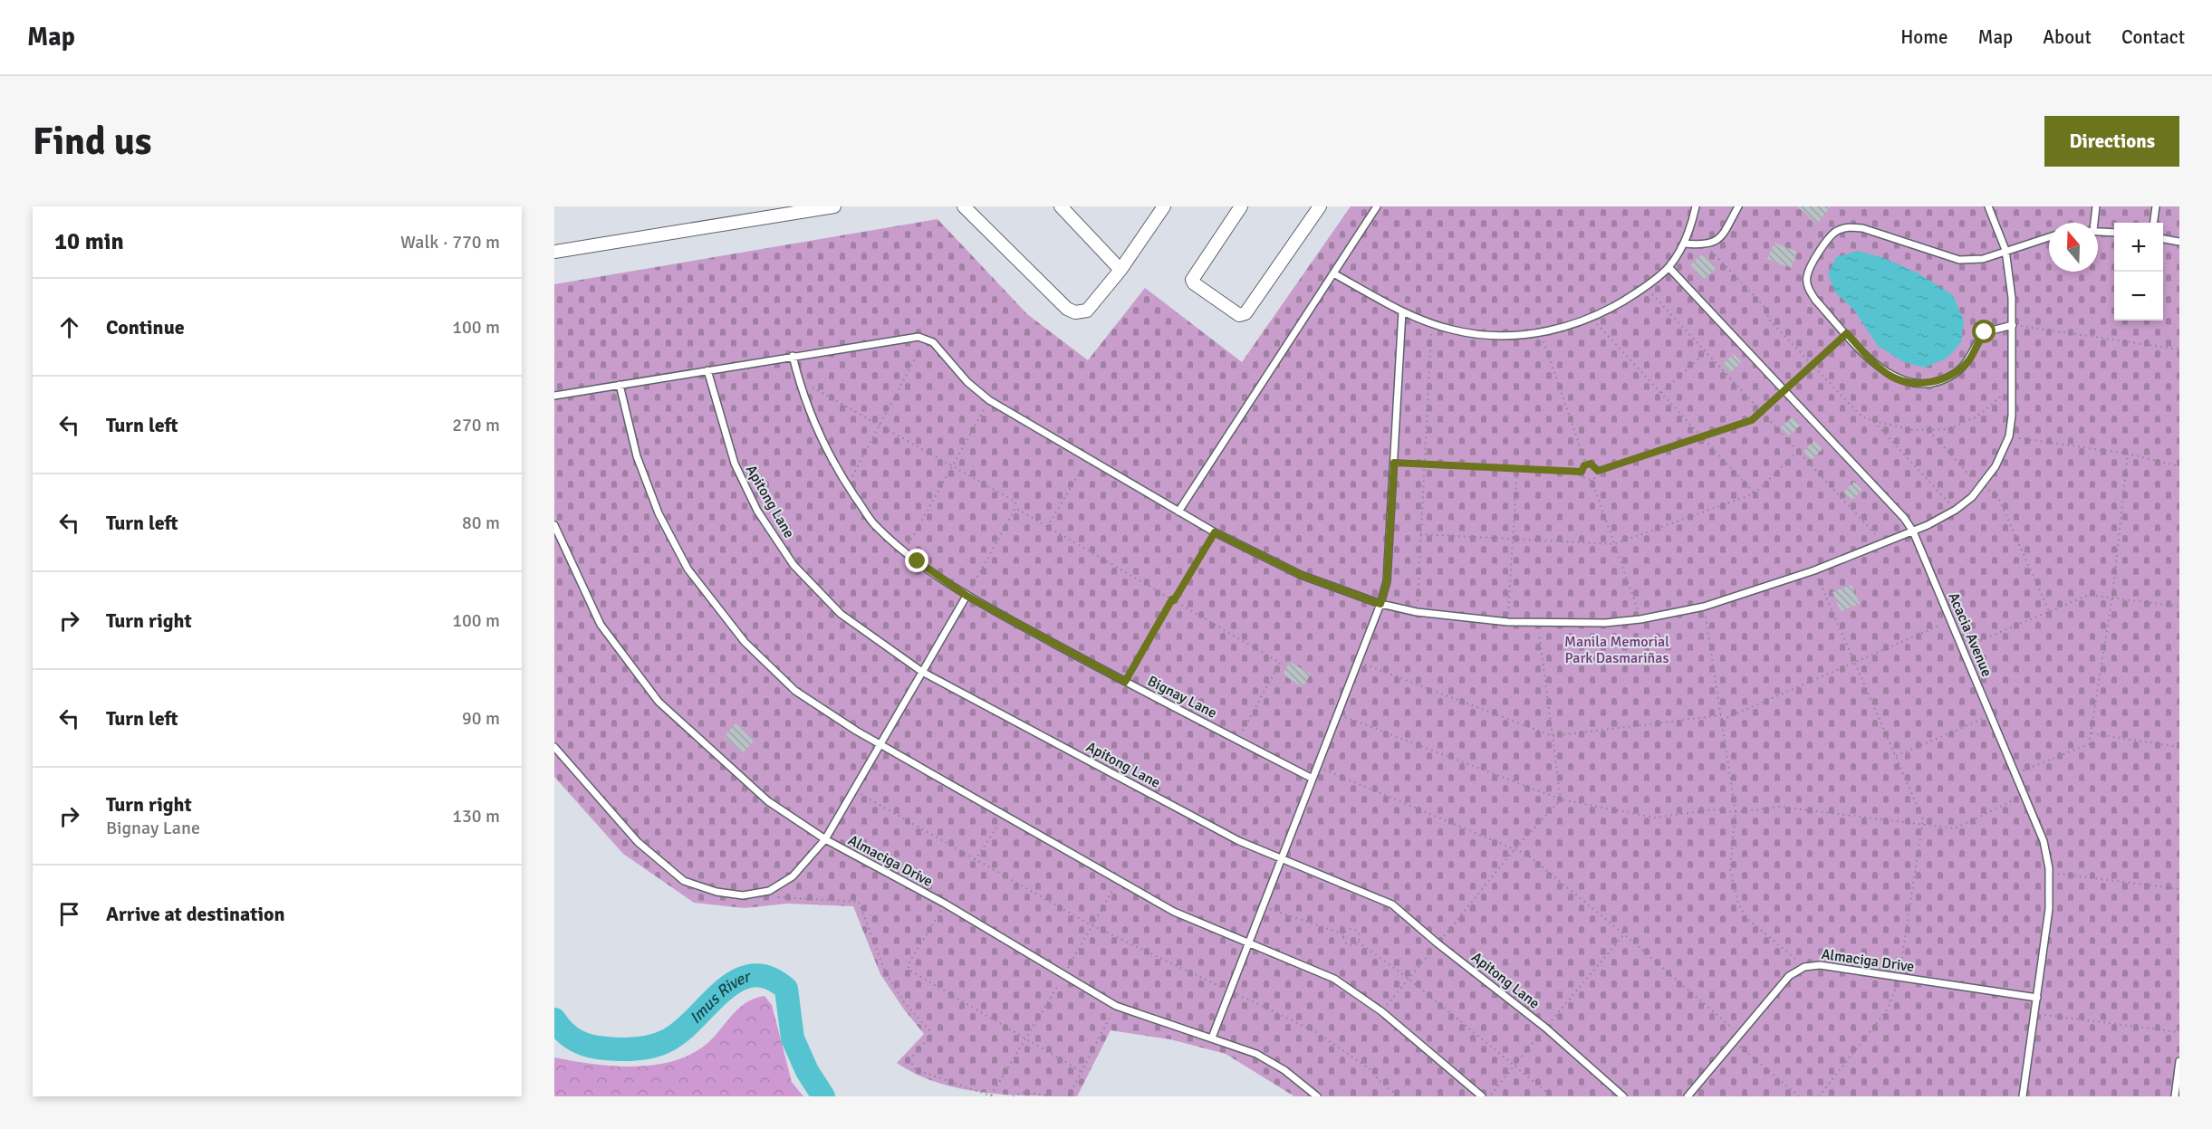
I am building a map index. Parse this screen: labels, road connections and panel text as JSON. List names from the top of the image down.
{
  "streets": {
    "lane": [
      "Apitong Lane",
      "Acacia Avenue",
      "Bignay Lane",
      "Almaciga Drive"
    ]
  },
  "crossings": [
    ["Acacia Avenue", "Almaciga Drive"]
  ],
  "water": ["Imus River"],
  "parks": ["Manila Memorial Park Dasmariñas"],
  "north": "top",
  "page": {
    "header": "Map",
    "nav": [
      "Home",
      "Map",
      "About",
      "Contact"
    ],
    "buttons": "Directions",
    "title": "Find us",
    "heading": ["10 min", "Walk · 770 m"],
    "map_buttons": ["+", "−"],
    "list": [
      ["Continue", "100 m"],
      ["Turn left", "270 m"],
      ["Turn left", "80 m"],
      ["Turn right", "100 m"],
      ["Turn left", "90 m"],
      ["Turn right", "Bignay Lane", "130 m"],
      "Arrive at destination"
    ]
  }
}
